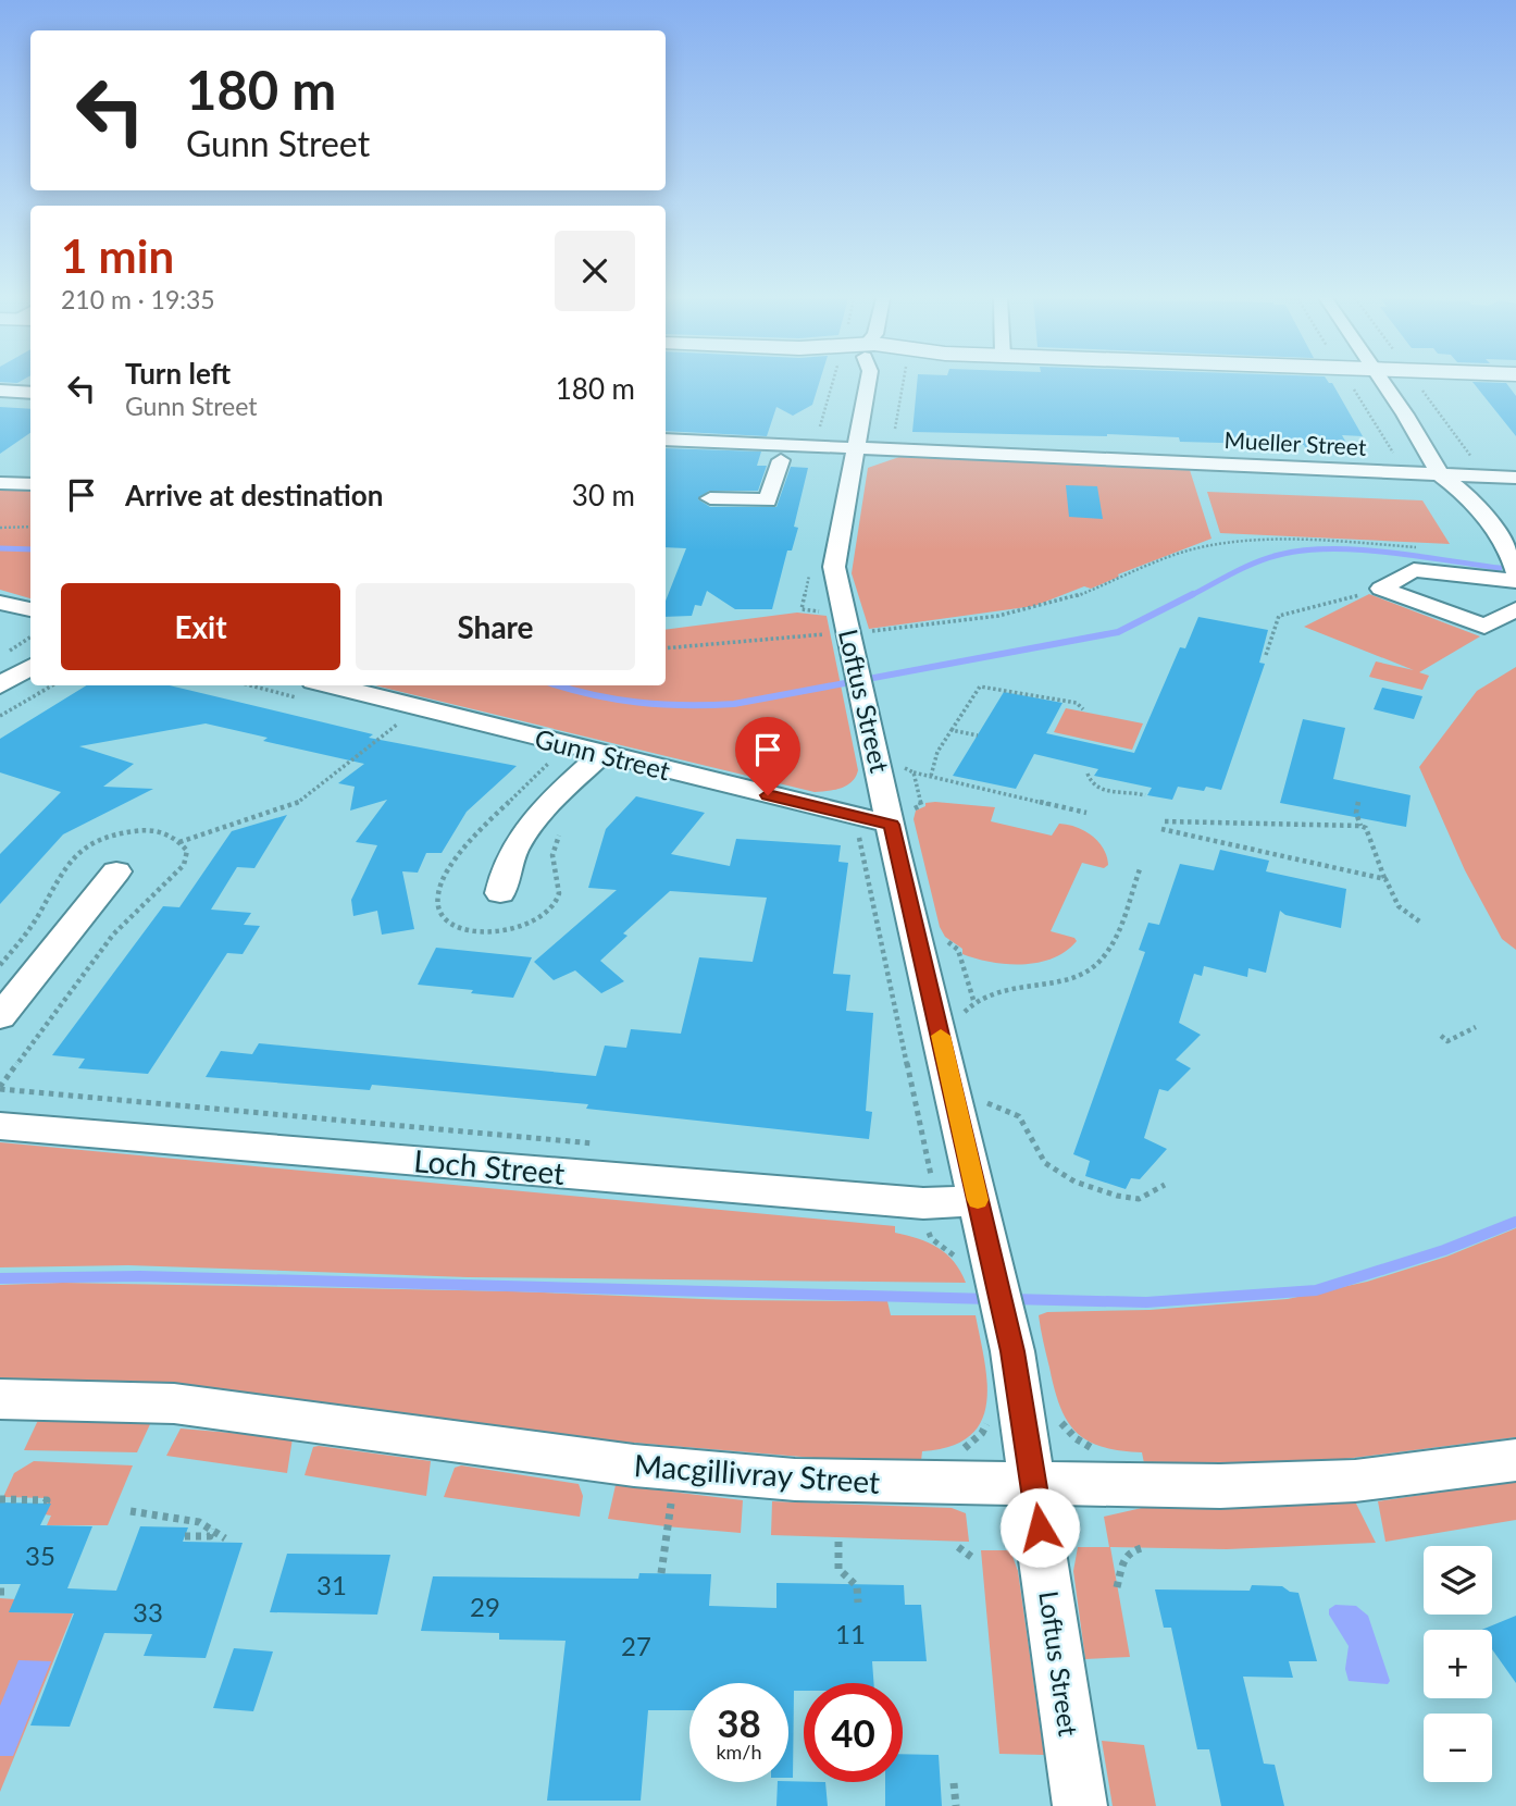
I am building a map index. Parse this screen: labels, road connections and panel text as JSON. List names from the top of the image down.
{
  "streets": {
    "street": [
      "Mueller Street",
      "Loftus Street",
      "Gunn Street",
      "Loch Street",
      "Macgillivray Street"
    ]
  },
  "crossings": [
    ["Mueller Street", "Loftus Street"],
    ["Loftus Street", "Gunn Street"],
    ["Loftus Street", "Loch Street"],
    ["Loftus Street", "Macgillivray Street"]
  ],
  "house_numbers": [
    "35",
    "31",
    "29",
    "33",
    "11",
    "27"
  ],
  "page": {
    "turn": ["180 m", "Gunn Street"],
    "heading": ["1 min", "210 m · 19:35"],
    "list": [
      {
        "name": "Turn left",
        "note": "Gunn Street",
        "value": "180 m"
      },
      {
        "name": "Arrive at destination",
        "value": "30 m"
      }
    ],
    "buttons": ["Exit", "Share"],
    "map_buttons": ["+", "−"],
    "speed": "38 km/h",
    "limit": "40"
  }
}
